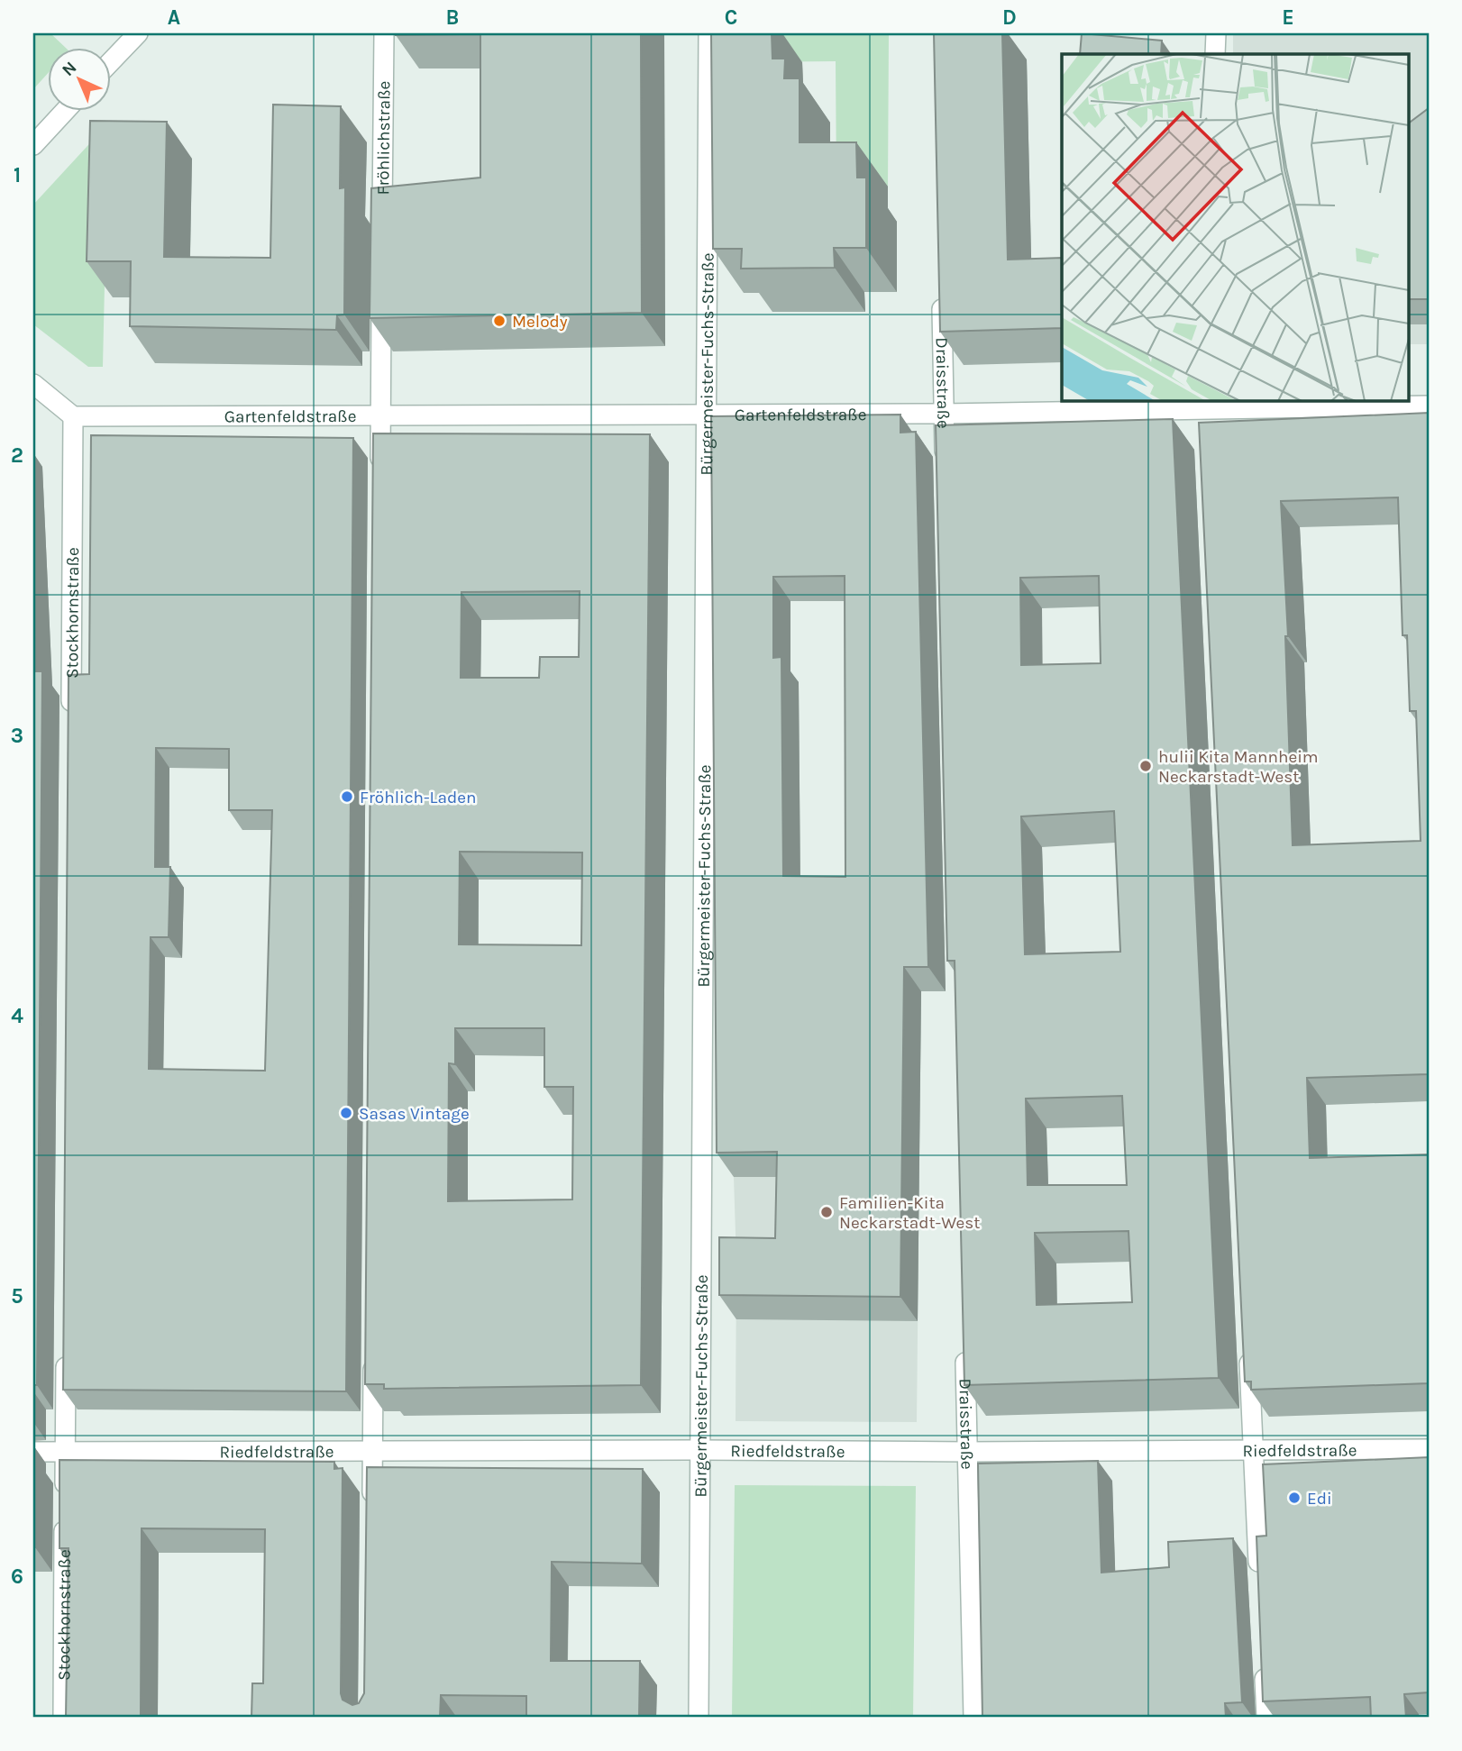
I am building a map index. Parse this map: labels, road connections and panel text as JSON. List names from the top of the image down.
{
  "streets": {
    "street": [
      "Fröhlichstraße",
      "Bürgermeister-Fuchs-Straße",
      "Draisstraße",
      "Gartenfeldstraße",
      "Stockhornstraße",
      "Riedfeldstraße"
    ]
  },
  "crossings": [
    ["Bürgermeister-Fuchs-Straße", "Gartenfeldstraße"],
    ["Bürgermeister-Fuchs-Straße", "Riedfeldstraße"],
    ["Draisstraße", "Gartenfeldstraße"],
    ["Draisstraße", "Riedfeldstraße"],
    ["Gartenfeldstraße", "Stockhornstraße"],
    ["Stockhornstraße", "Riedfeldstraße"]
  ],
  "places": [
    "Melody",
    "hulii Kita Mannheim Neckarstadt-West",
    "Fröhlich-Laden",
    "Sasas Vintage",
    "Familien-Kita Neckarstadt-West",
    "Edi"
  ],
  "north": "top left",
  "grid": {
    "columns": [
      "A",
      "B",
      "C",
      "D",
      "E"
    ],
    "rows": [
      "1",
      "2",
      "3",
      "4",
      "5",
      "6"
    ]
  }
}
